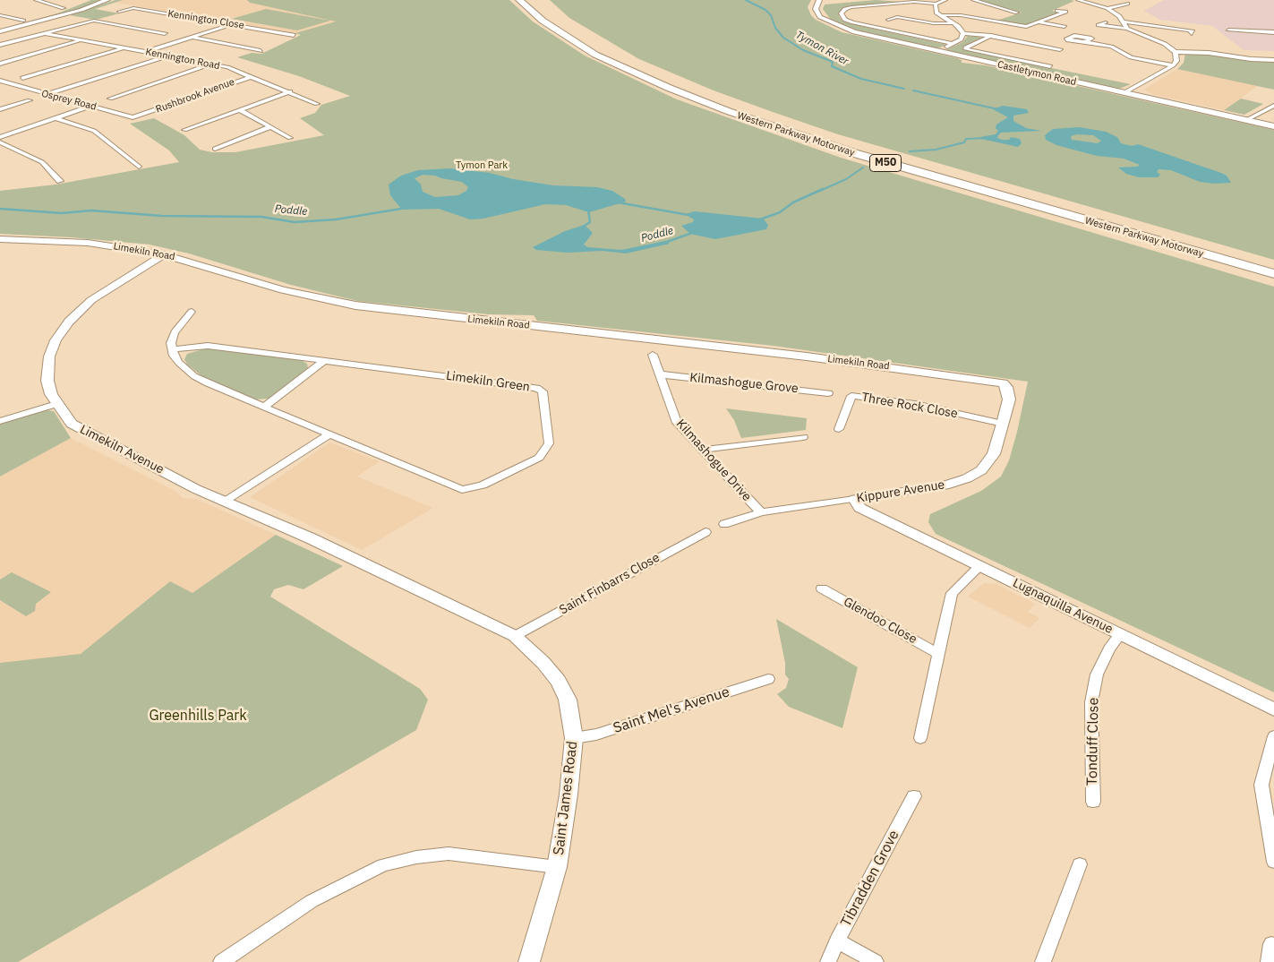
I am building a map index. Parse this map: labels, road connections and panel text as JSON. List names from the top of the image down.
{
  "streets": {
    "highway": ["Western Parkway Motorway", "M50"],
    "street": [
      "Kennington Close",
      "Kennington Road",
      "Castletymon Road",
      "Rushbrook Avenue",
      "Osprey Road",
      "Limekiln Road",
      "Limekiln Green",
      "Kilmashogue Grove",
      "Three Rock Close",
      "Limekiln Avenue",
      "Kilmashogue Drive",
      "Kippure Avenue",
      "Saint Finbarrs Close",
      "Lugnaquilla Avenue",
      "Glendoo Close",
      "Saint Mel's Avenue",
      "Tonduff Close",
      "Saint James Road",
      "Tibradden Grove"
    ]
  },
  "crossings": [
    ["Kennington Road", "Rushbrook Avenue"],
    ["Rushbrook Avenue", "Osprey Road"],
    ["Limekiln Road", "Limekiln Avenue"],
    ["Limekiln Road", "Kippure Avenue"],
    ["Kilmashogue Grove", "Kilmashogue Drive"],
    ["Three Rock Close", "Kippure Avenue"],
    ["Limekiln Avenue", "Saint James Road"],
    ["Kilmashogue Drive", "Kippure Avenue"],
    ["Kippure Avenue", "Lugnaquilla Avenue"],
    ["Saint Finbarrs Close", "Saint James Road"],
    ["Lugnaquilla Avenue", "Tonduff Close"],
    ["Saint Mel's Avenue", "Saint James Road"]
  ],
  "water": ["Tymon River", "Poddle"],
  "parks": ["Tymon Park", "Greenhills Park"]
}
